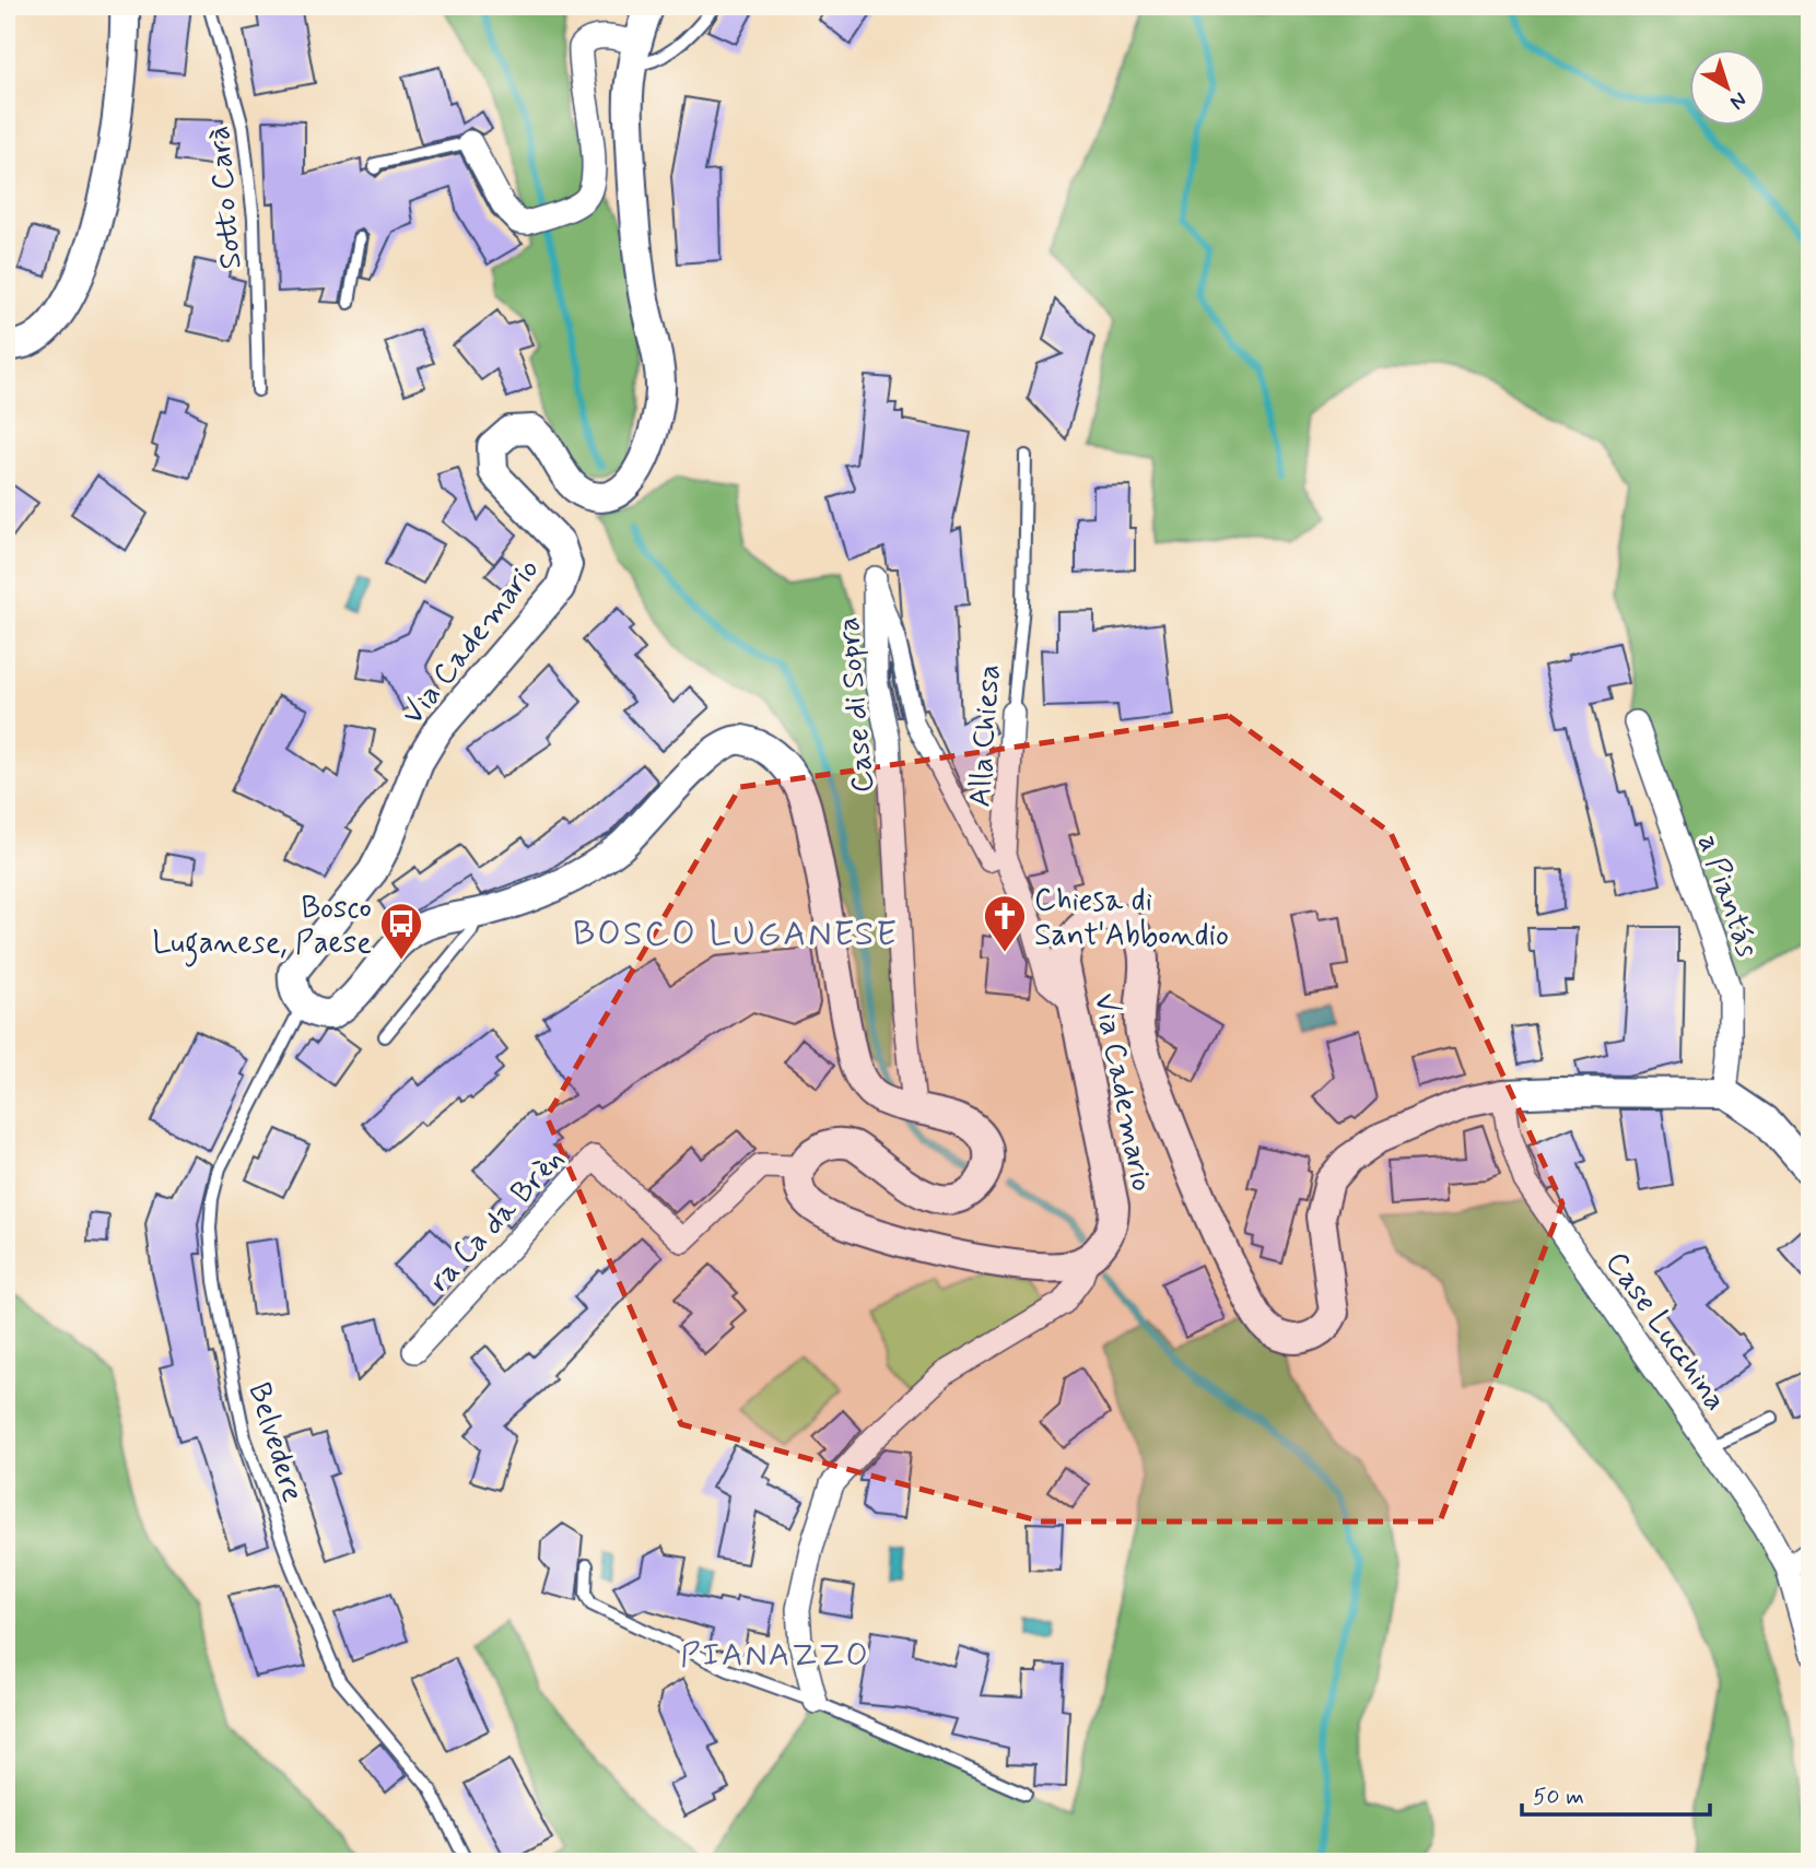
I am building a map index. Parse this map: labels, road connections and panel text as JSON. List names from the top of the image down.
{
  "streets": {
    "street": [
      "Via Cademario",
      "Case di Sopra",
      "Alla Chiesa",
      "a Piantás",
      "ra Ca da Brèn",
      "Case Lucchina"
    ],
    "lane": ["Sotto Carà", "Belvedere"]
  },
  "crossings": [
    ["Via Cademario", "Alla Chiesa"],
    ["Via Cademario", "a Piantás"],
    ["Via Cademario", "Case Lucchina"],
    ["Via Cademario", "Belvedere"],
    ["Case di Sopra", "Alla Chiesa"]
  ],
  "districts": ["BOSCO LUGANESE", "PIANAZZO"],
  "places": {
    "church": ["Chiesa di Sant'Abbondio"],
    "bus stop": ["Bosco Luganese, Paese"]
  },
  "scale_bar": "50 m",
  "north": "bottom right"
}
